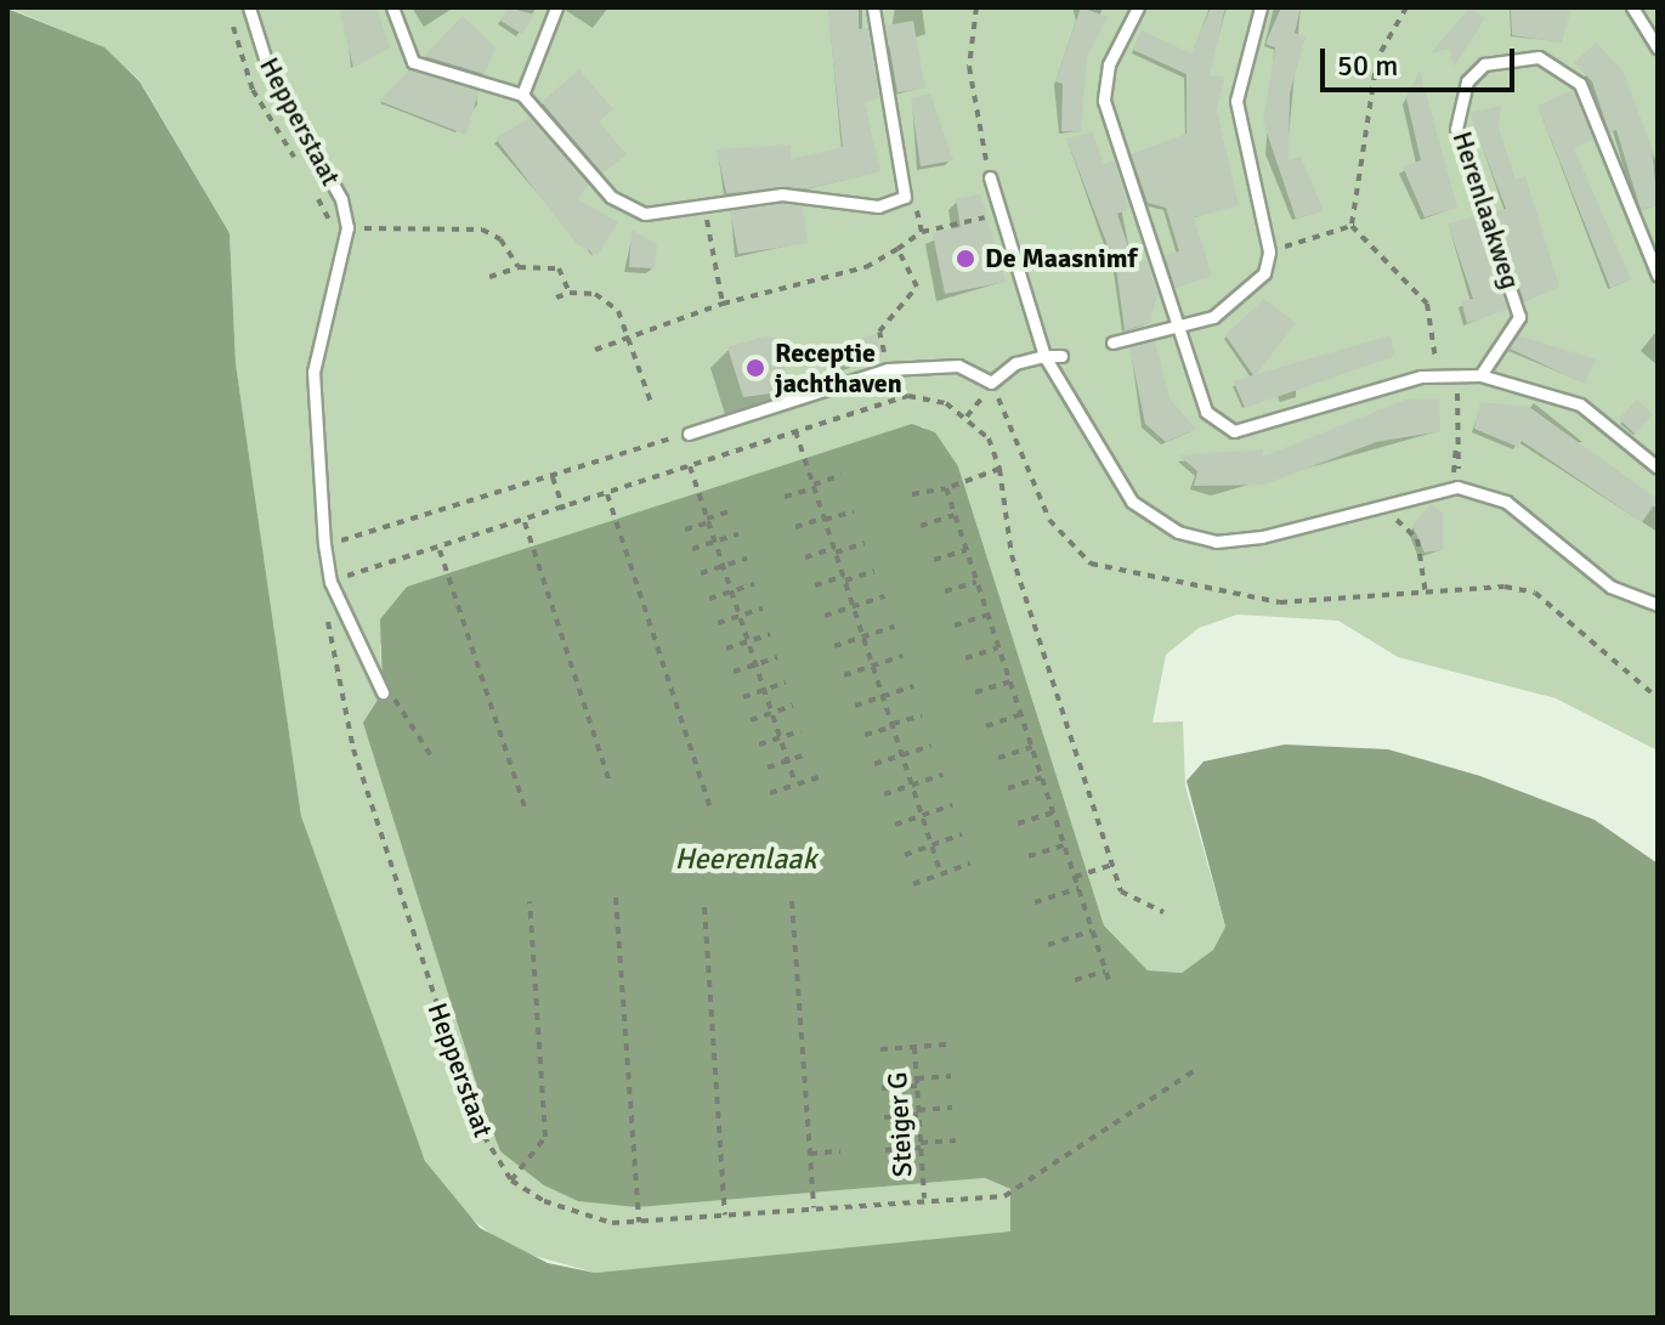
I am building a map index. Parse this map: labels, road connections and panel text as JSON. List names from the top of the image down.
{
  "streets": {
    "lane": ["Hepperstaat", "Herenlaakweg"],
    "path": ["Steiger G"]
  },
  "water": ["Heerenlaak"],
  "places": ["De Maasnimf", "Receptie jachthaven"],
  "scale_bar": "50 m"
}
